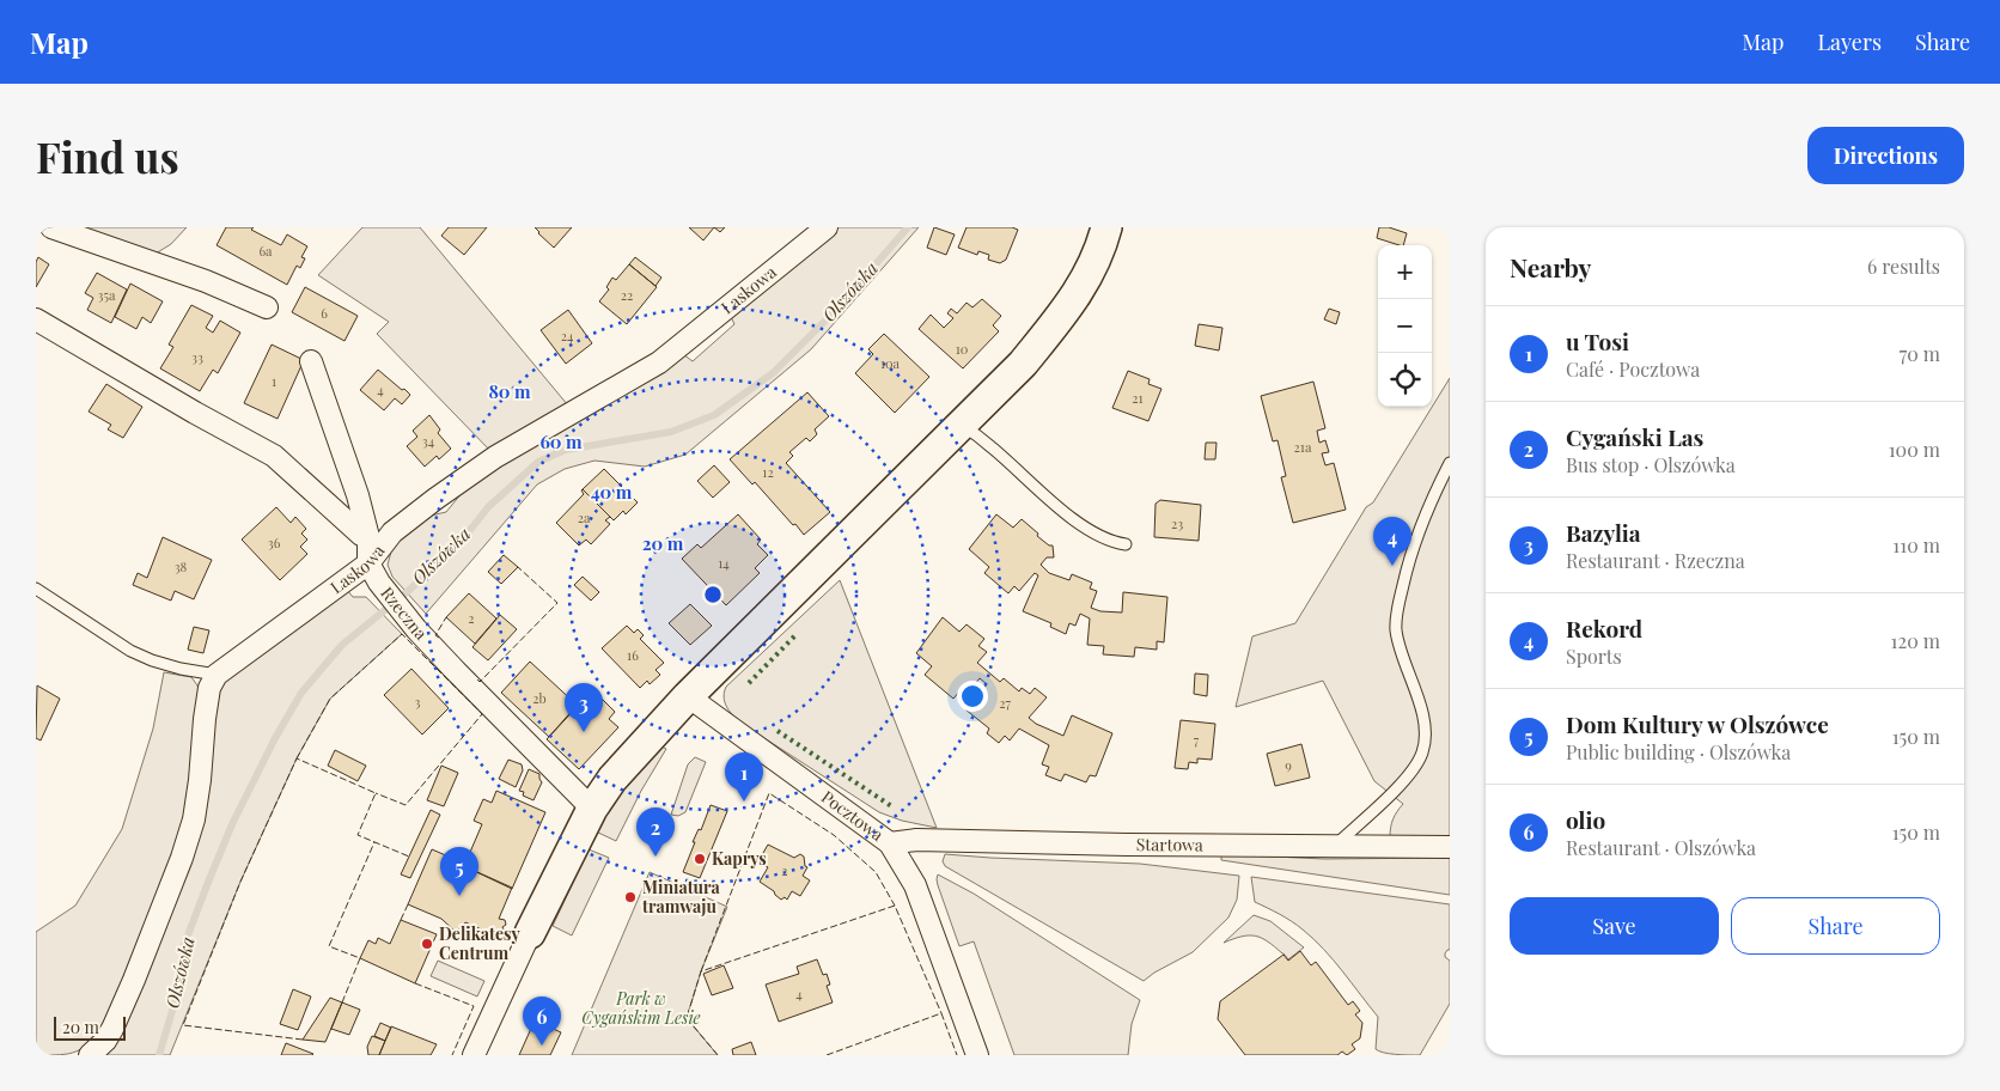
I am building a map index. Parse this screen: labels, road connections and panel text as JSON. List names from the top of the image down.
{
  "streets": {
    "street": [
      "Laskowa",
      "Rzeczna",
      "Pocztowa",
      "Startowa"
    ]
  },
  "crossings": [
    ["Laskowa", "Rzeczna"],
    ["Pocztowa", "Startowa"]
  ],
  "water": ["Olszówka"],
  "parks": ["Park w Cygańskim Lesie"],
  "places": ["Kaprys", "Miniatura tramwaju", "Delikatesy Centrum"],
  "house_numbers": [
    "6a",
    "35a",
    "22",
    "6",
    "24",
    "10",
    "33",
    "10a",
    "1",
    "4",
    "21",
    "34",
    "21a",
    "12",
    "2a",
    "23",
    "36",
    "14",
    "38",
    "2",
    "16",
    "2b",
    "3",
    "27",
    "7",
    "9",
    "2",
    "4"
  ],
  "scale_bar": "20 m",
  "page": {
    "header": "Map",
    "nav": ["Map", "Layers", "Share"],
    "buttons": [
      "Directions",
      ["Save", "Share"]
    ],
    "title": "Find us",
    "heading": ["Nearby", "6 results"],
    "map_buttons": ["+", "−"],
    "list": [
      {
        "mark": "1",
        "name": "u Tosi",
        "note": "Café · Pocztowa",
        "value": "70 m"
      },
      {
        "mark": "2",
        "name": "Cygański Las",
        "note": "Bus stop · Olszówka",
        "value": "100 m"
      },
      {
        "mark": "3",
        "name": "Bazylia",
        "note": "Restaurant · Rzeczna",
        "value": "110 m"
      },
      {
        "mark": "4",
        "name": "Rekord",
        "note": "Sports",
        "value": "120 m"
      },
      {
        "mark": "5",
        "name": "Dom Kultury w Olszówce",
        "note": "Public building · Olszówka",
        "value": "150 m"
      },
      {
        "mark": "6",
        "name": "olio",
        "note": "Restaurant · Olszówka",
        "value": "150 m"
      }
    ],
    "pins": [
      "4",
      "3",
      "1",
      "2",
      "5",
      "6"
    ],
    "scale": "20 m"
  },
  "rings": [
    "80 m",
    "60 m",
    "40 m",
    "20 m"
  ]
}
